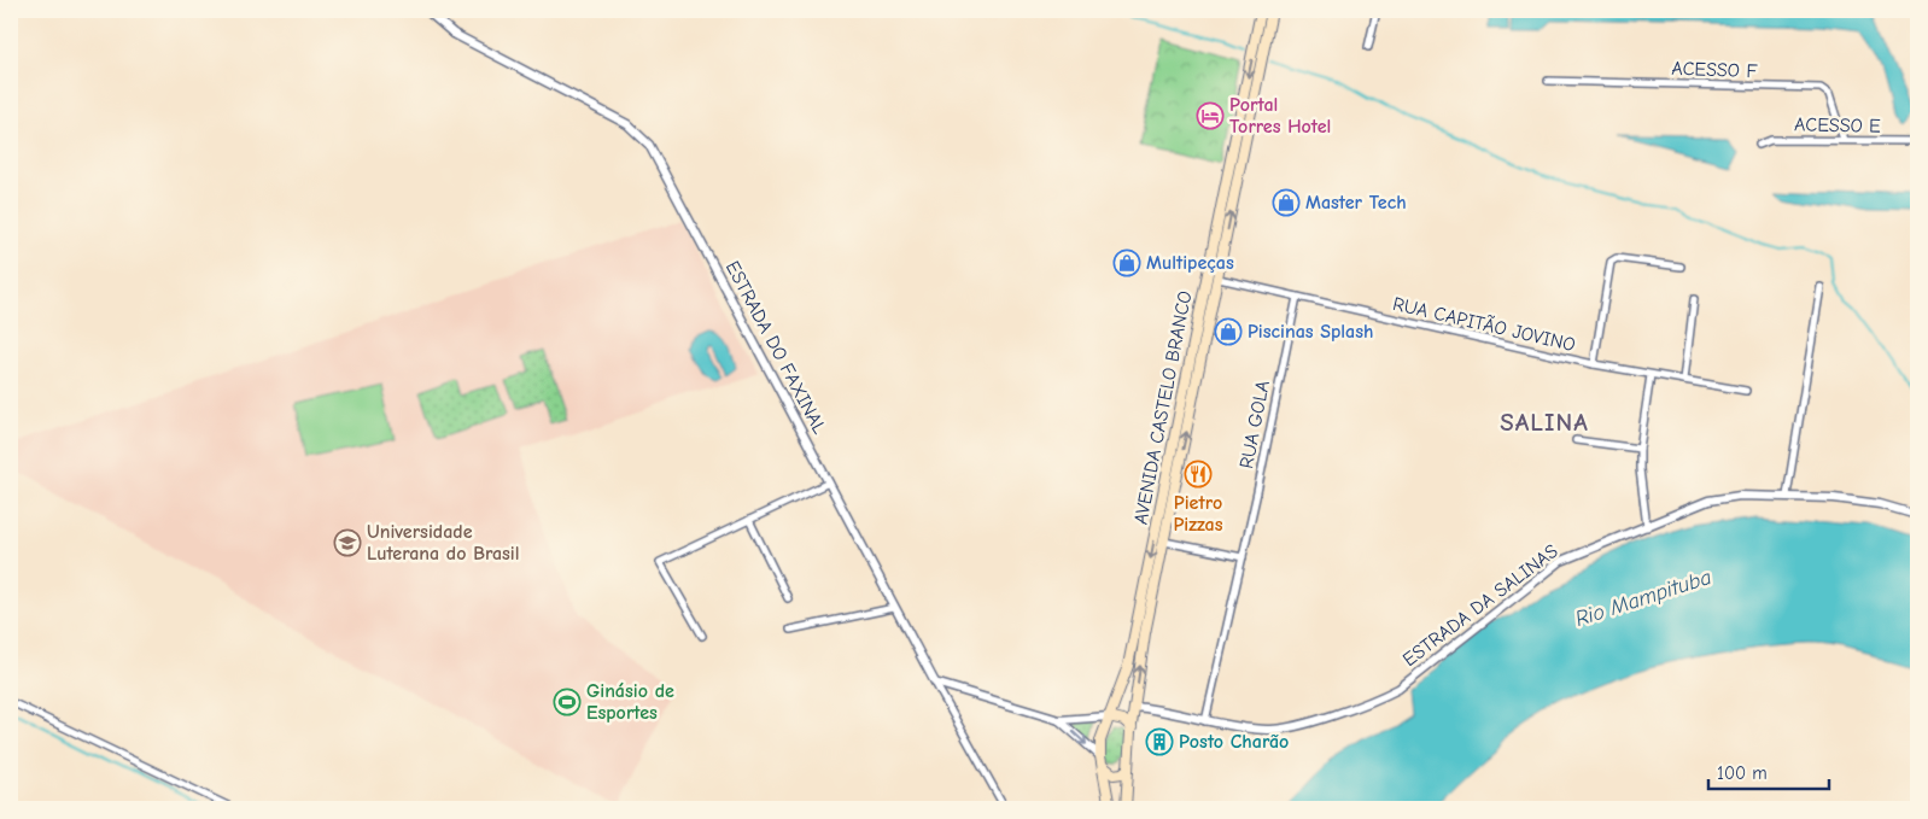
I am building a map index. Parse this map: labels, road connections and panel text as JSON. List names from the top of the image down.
{
  "streets": {
    "main road": ["AVENIDA CASTELO BRANCO"],
    "street": [
      "ACESSO F",
      "ACESSO E",
      "RUA CAPITÃO JOVINO",
      "ESTRADA DO FAXINAL",
      "RUA GOLA",
      "ESTRADA DA SALINAS"
    ]
  },
  "crossings": [
    ["ACESSO F", "ACESSO E"],
    ["RUA CAPITÃO JOVINO", "AVENIDA CASTELO BRANCO"],
    ["RUA CAPITÃO JOVINO", "RUA GOLA"],
    ["AVENIDA CASTELO BRANCO", "ESTRADA DA SALINAS"],
    ["RUA GOLA", "ESTRADA DA SALINAS"]
  ],
  "districts": ["SALINA"],
  "water": ["Rio Mampituba"],
  "places": {
    "hotel": ["Portal Torres Hotel"],
    "shop": ["Master Tech", "Multipeças", "Piscinas Splash"],
    "restaurant": ["Pietro Pizzas"],
    "school or university": ["Universidade Luterana do Brasil"],
    "sports": ["Ginásio de Esportes"],
    "building": ["Posto Charão"]
  },
  "scale_bar": "100 m"
}
